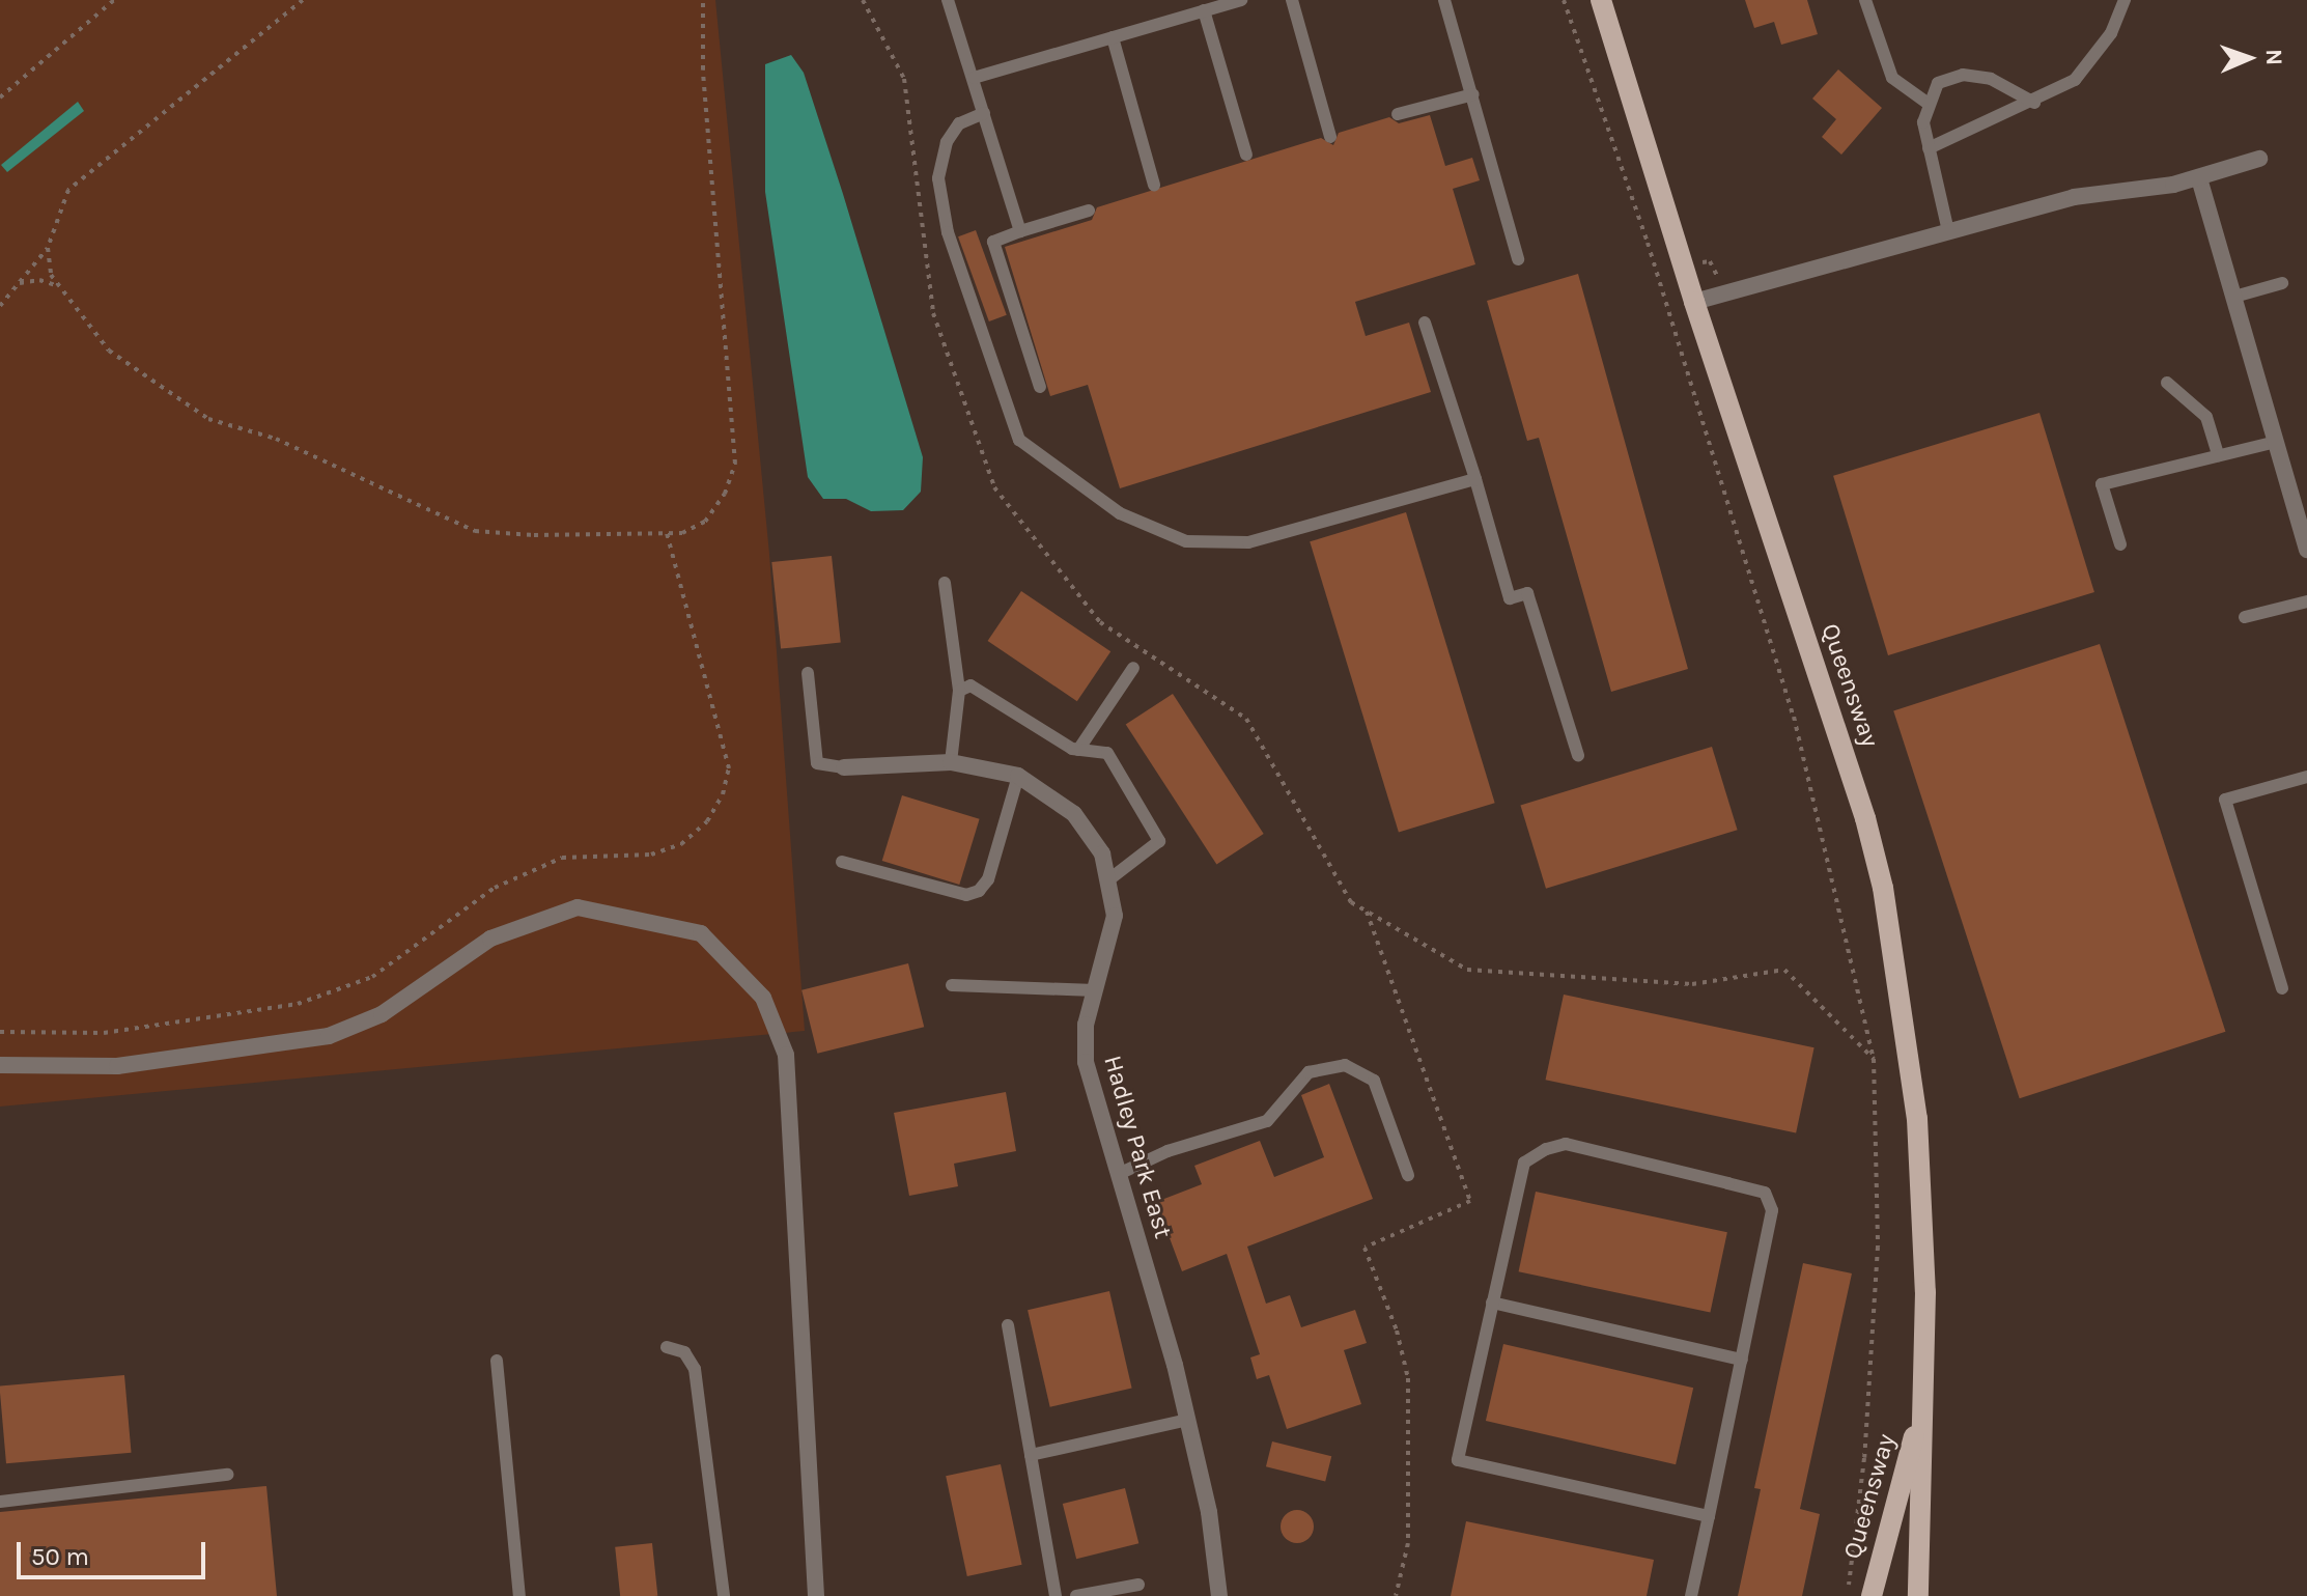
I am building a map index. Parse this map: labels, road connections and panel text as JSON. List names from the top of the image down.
{
  "streets": {
    "main road": ["Queensway"],
    "street": ["Hadley Park East"]
  },
  "scale_bar": "50 m",
  "north": "right"
}
